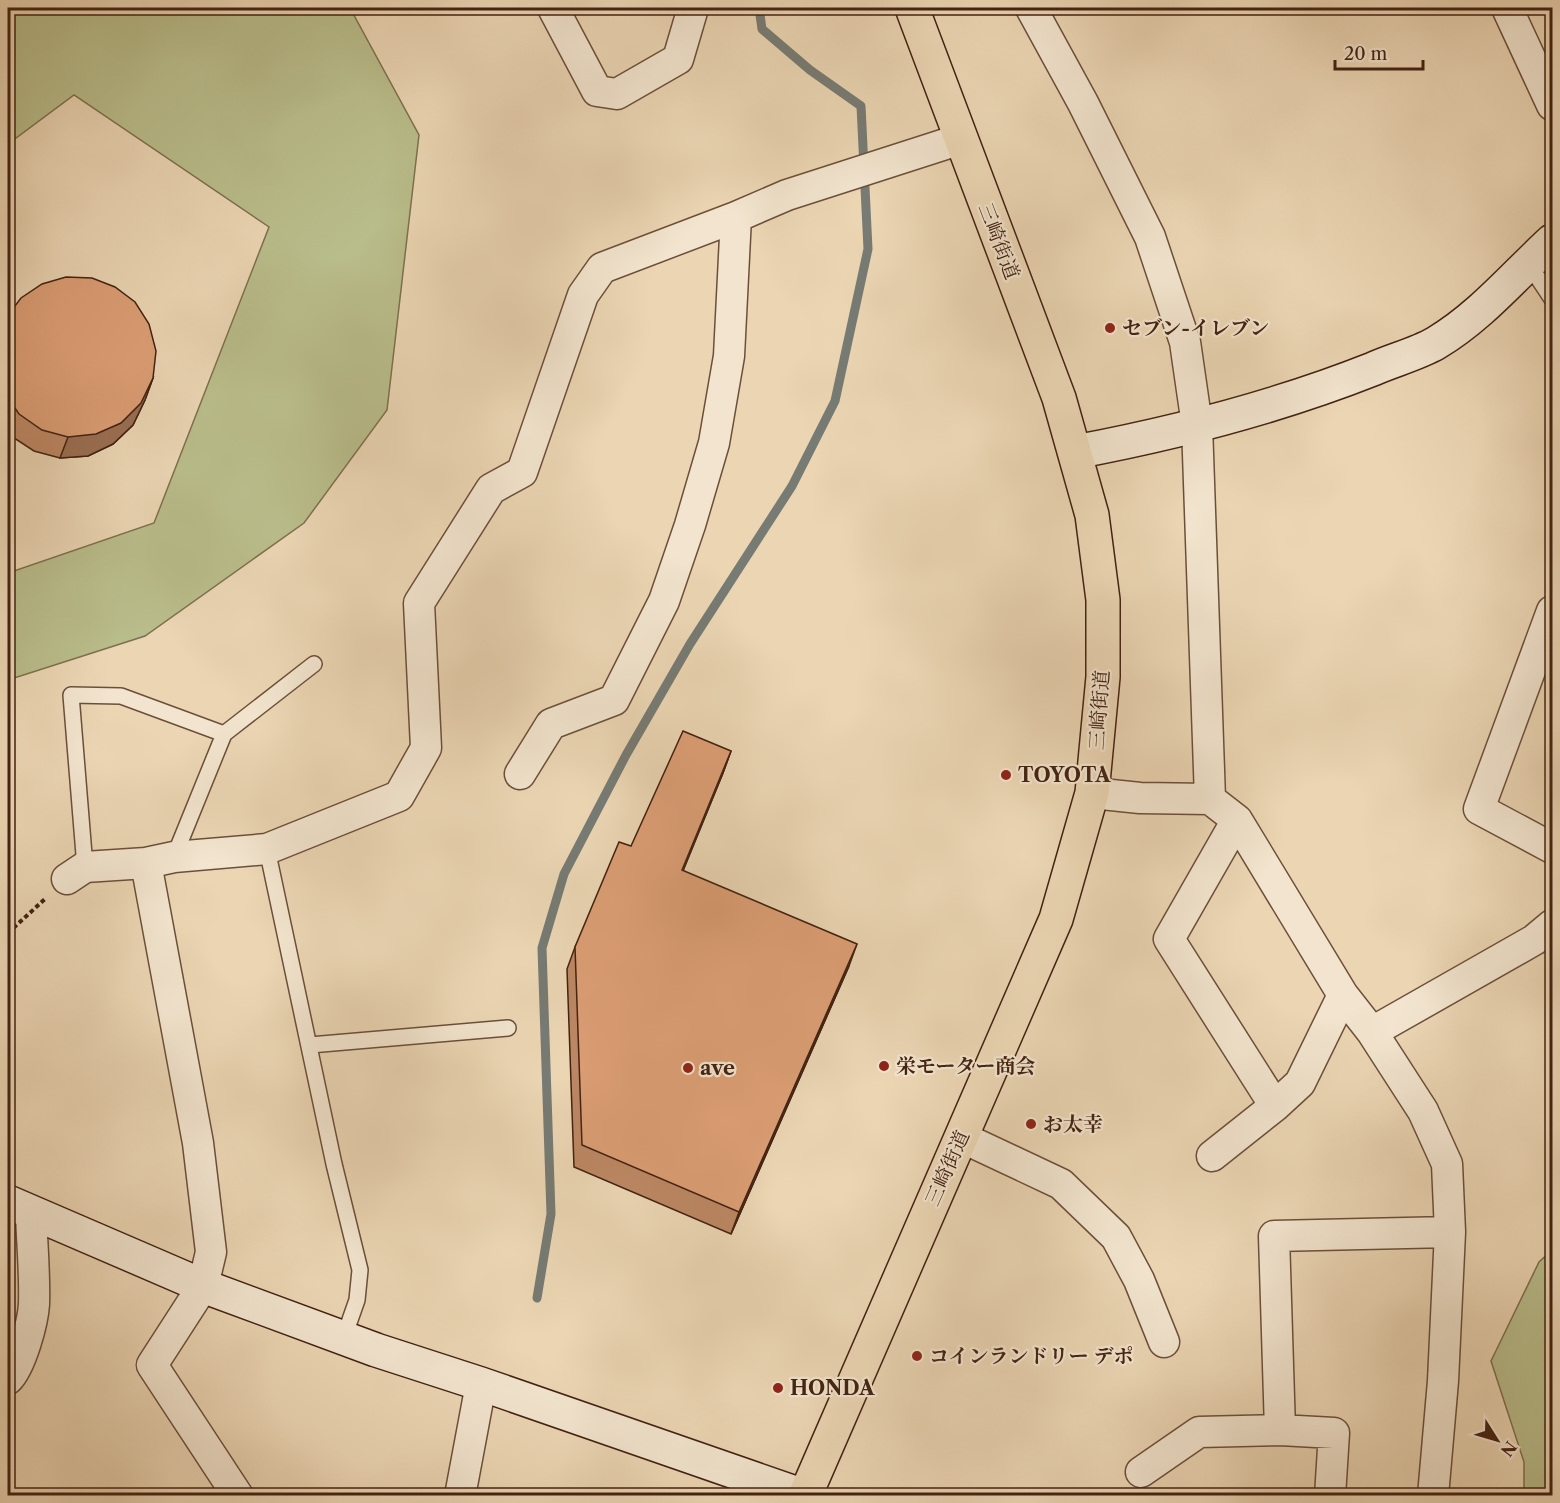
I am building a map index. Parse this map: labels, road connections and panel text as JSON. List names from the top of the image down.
{
  "streets": {
    "main road": ["三崎街道"]
  },
  "places": [
    "セブン-イレブン",
    "TOYOTA",
    "栄モーター商会",
    "ave",
    "お太幸",
    "コインランドリー デポ",
    "HONDA"
  ],
  "scale_bar": "20 m",
  "north": "bottom right"
}
